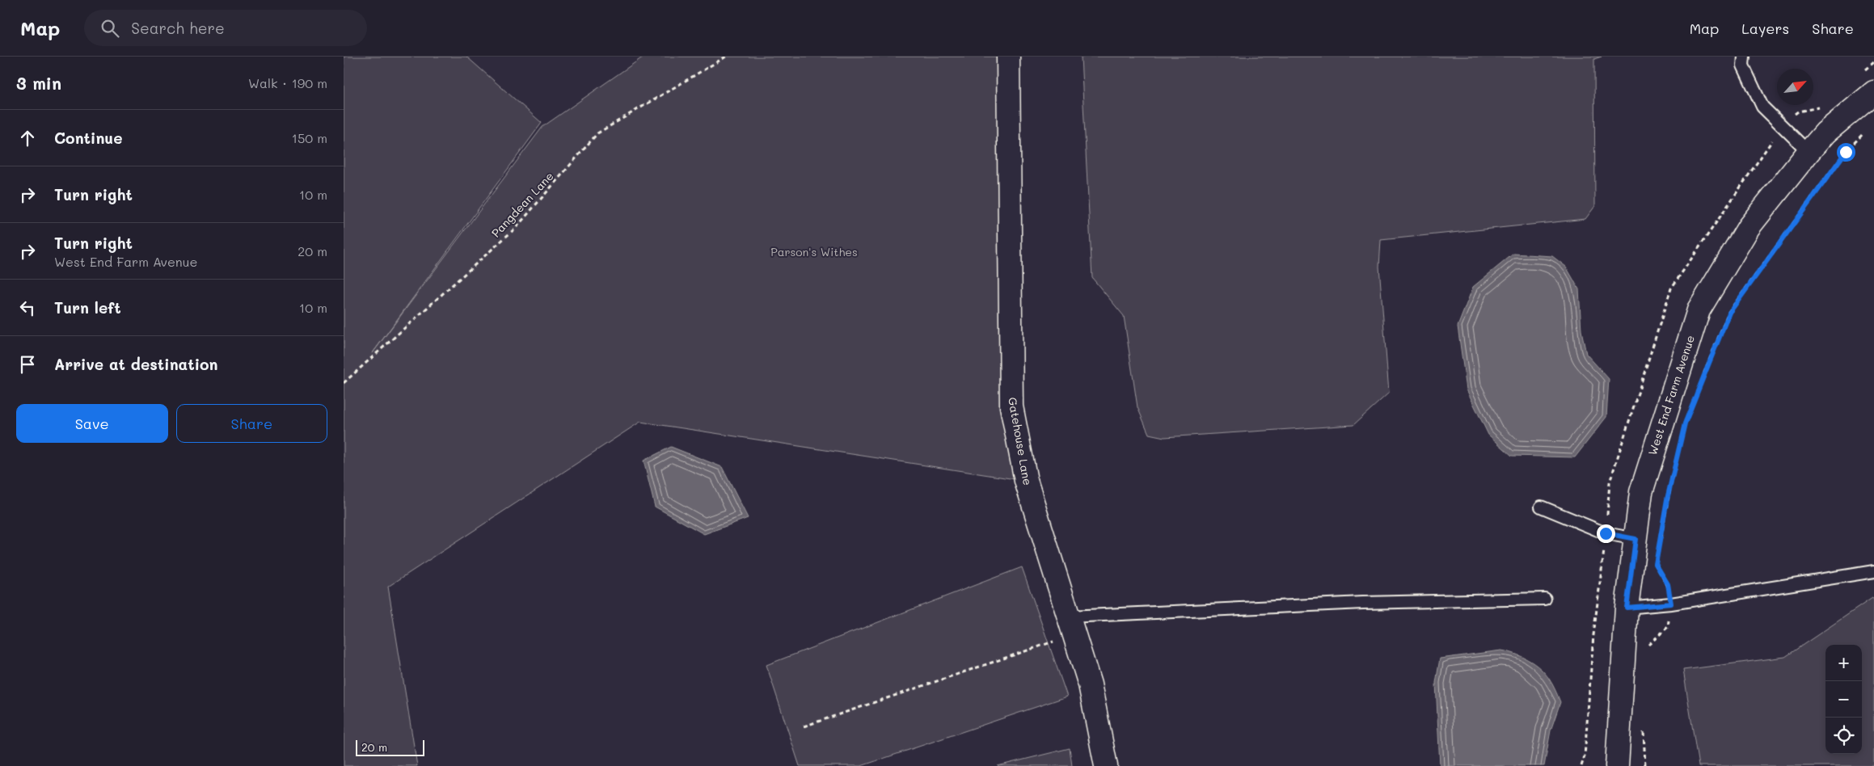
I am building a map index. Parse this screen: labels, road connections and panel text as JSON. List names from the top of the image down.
{
  "streets": {
    "street": ["West End Farm Avenue", "Gatehouse Lane"],
    "path": ["Pangdean Lane"]
  },
  "parks": ["Parson's Withes"],
  "scale_bar": "20 m",
  "north": "top right",
  "page": {
    "header": "Map",
    "search": "Search here",
    "nav": ["Map", "Layers", "Share"],
    "heading": ["3 min", "Walk · 190 m"],
    "list": [
      ["Continue", "150 m"],
      ["Turn right", "10 m"],
      ["Turn right", "West End Farm Avenue", "20 m"],
      ["Turn left", "10 m"],
      "Arrive at destination"
    ],
    "buttons": ["Save", "Share"],
    "map_buttons": ["+", "−"],
    "scale": "20 m"
  }
}
